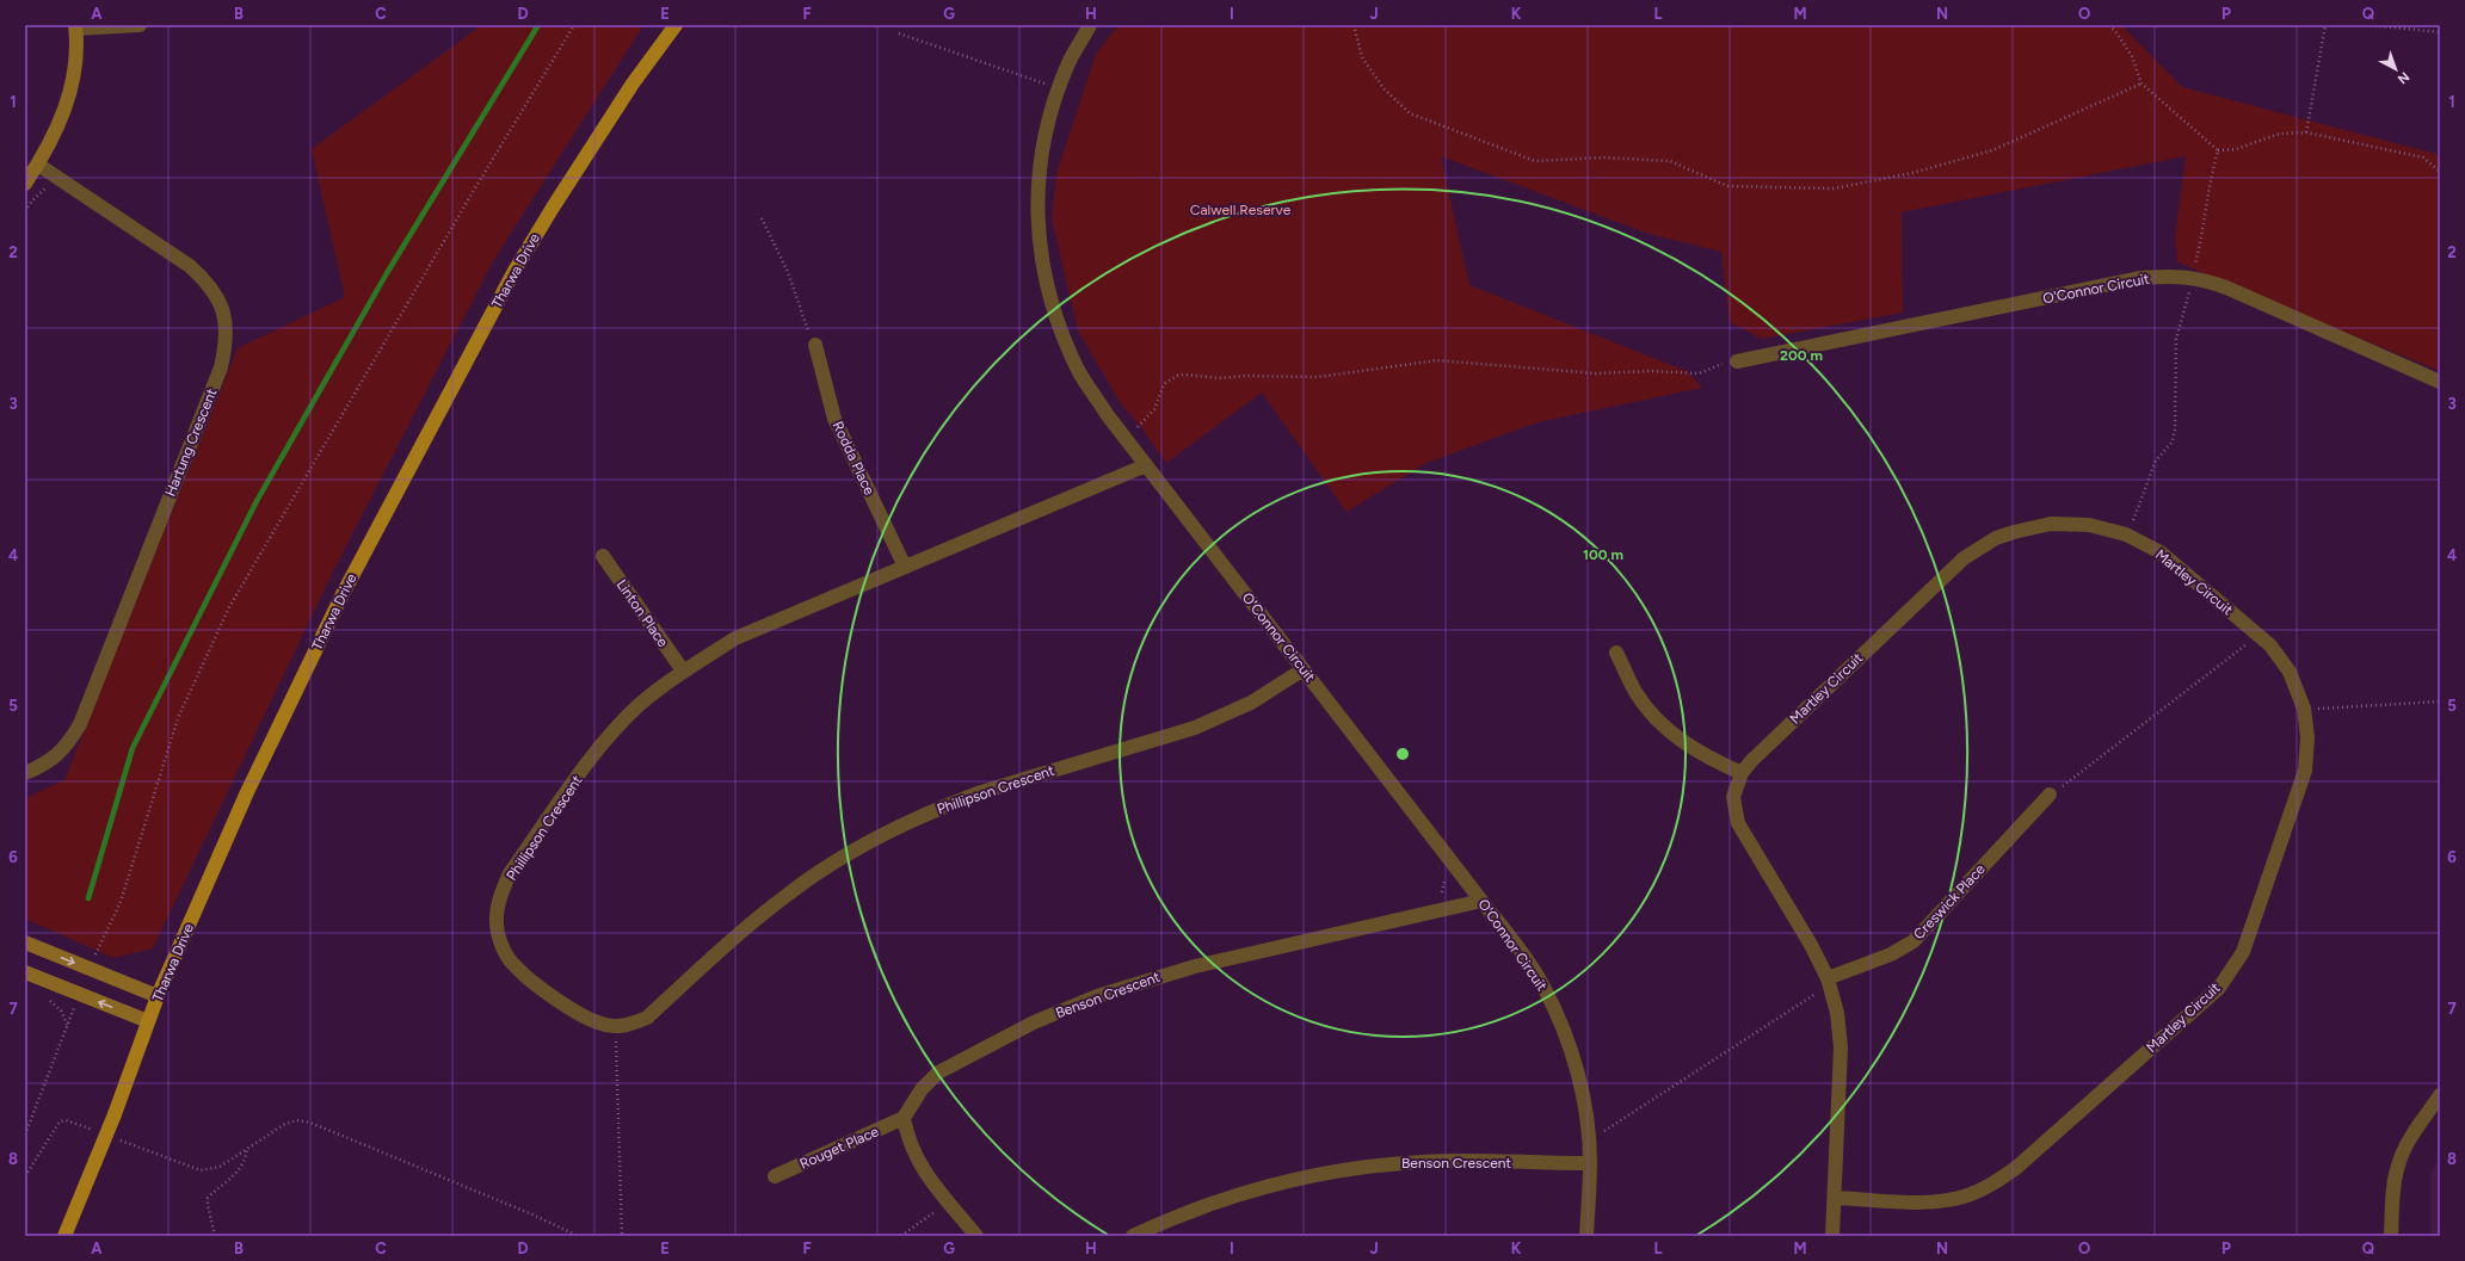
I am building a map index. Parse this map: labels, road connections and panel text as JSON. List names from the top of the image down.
{
  "streets": {
    "main road": ["Tharwa Drive"],
    "street": [
      "O'Connor Circuit",
      "Hartung Crescent",
      "Rodda Place",
      "Martley Circuit",
      "Linton Place",
      "Phillipson Crescent",
      "Creswick Place",
      "Benson Crescent",
      "Rouget Place"
    ]
  },
  "crossings": [
    ["O'Connor Circuit", "Phillipson Crescent"],
    ["O'Connor Circuit", "Benson Crescent"],
    ["Rodda Place", "Phillipson Crescent"],
    ["Martley Circuit", "Creswick Place"],
    ["Linton Place", "Phillipson Crescent"],
    ["Benson Crescent", "Rouget Place"]
  ],
  "parks": ["Calwell Reserve"],
  "north": "bottom right",
  "grid": {
    "columns": [
      "A",
      "B",
      "C",
      "D",
      "E",
      "F",
      "G",
      "H",
      "I",
      "J",
      "K",
      "L",
      "M",
      "N",
      "O",
      "P",
      "Q"
    ],
    "rows": [
      "1",
      "2",
      "3",
      "4",
      "5",
      "6",
      "7",
      "8"
    ]
  },
  "rings": ["200 m", "100 m"]
}
